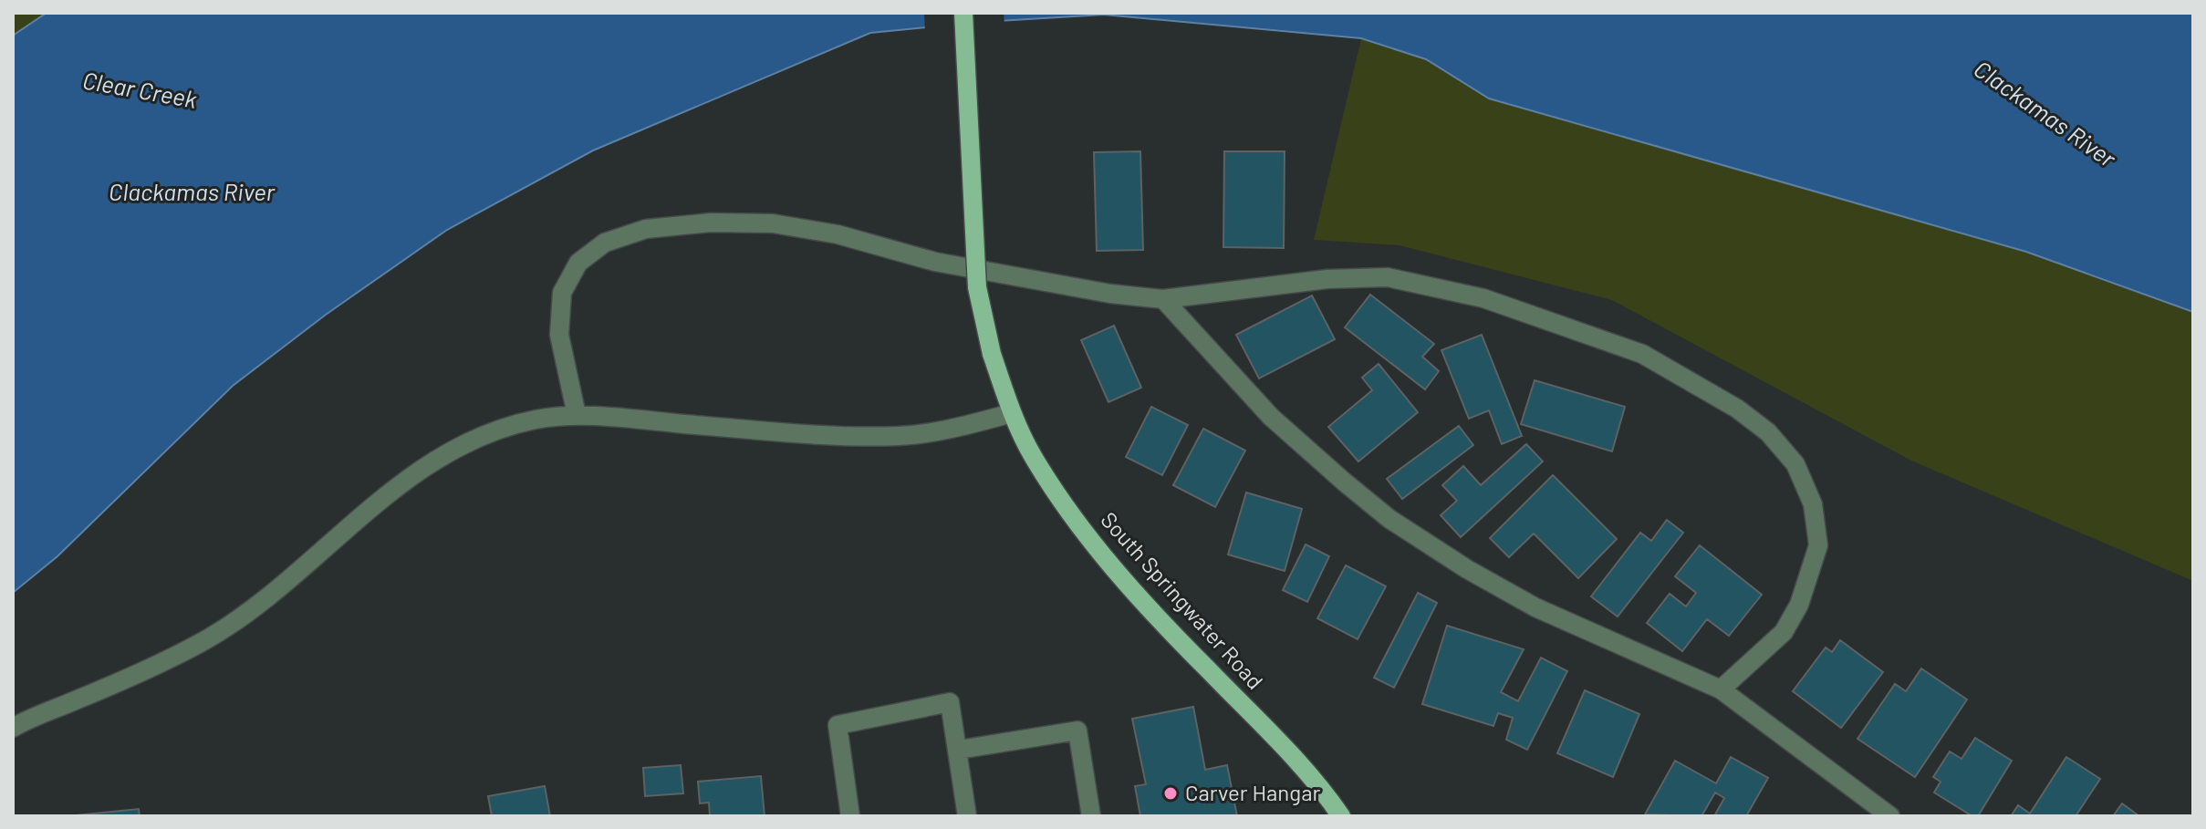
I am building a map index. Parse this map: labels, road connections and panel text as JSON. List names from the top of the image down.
{
  "streets": {
    "main road": ["South Springwater Road"]
  },
  "water": ["Clear Creek", "Clackamas River"],
  "places": ["Carver Hangar"]
}
